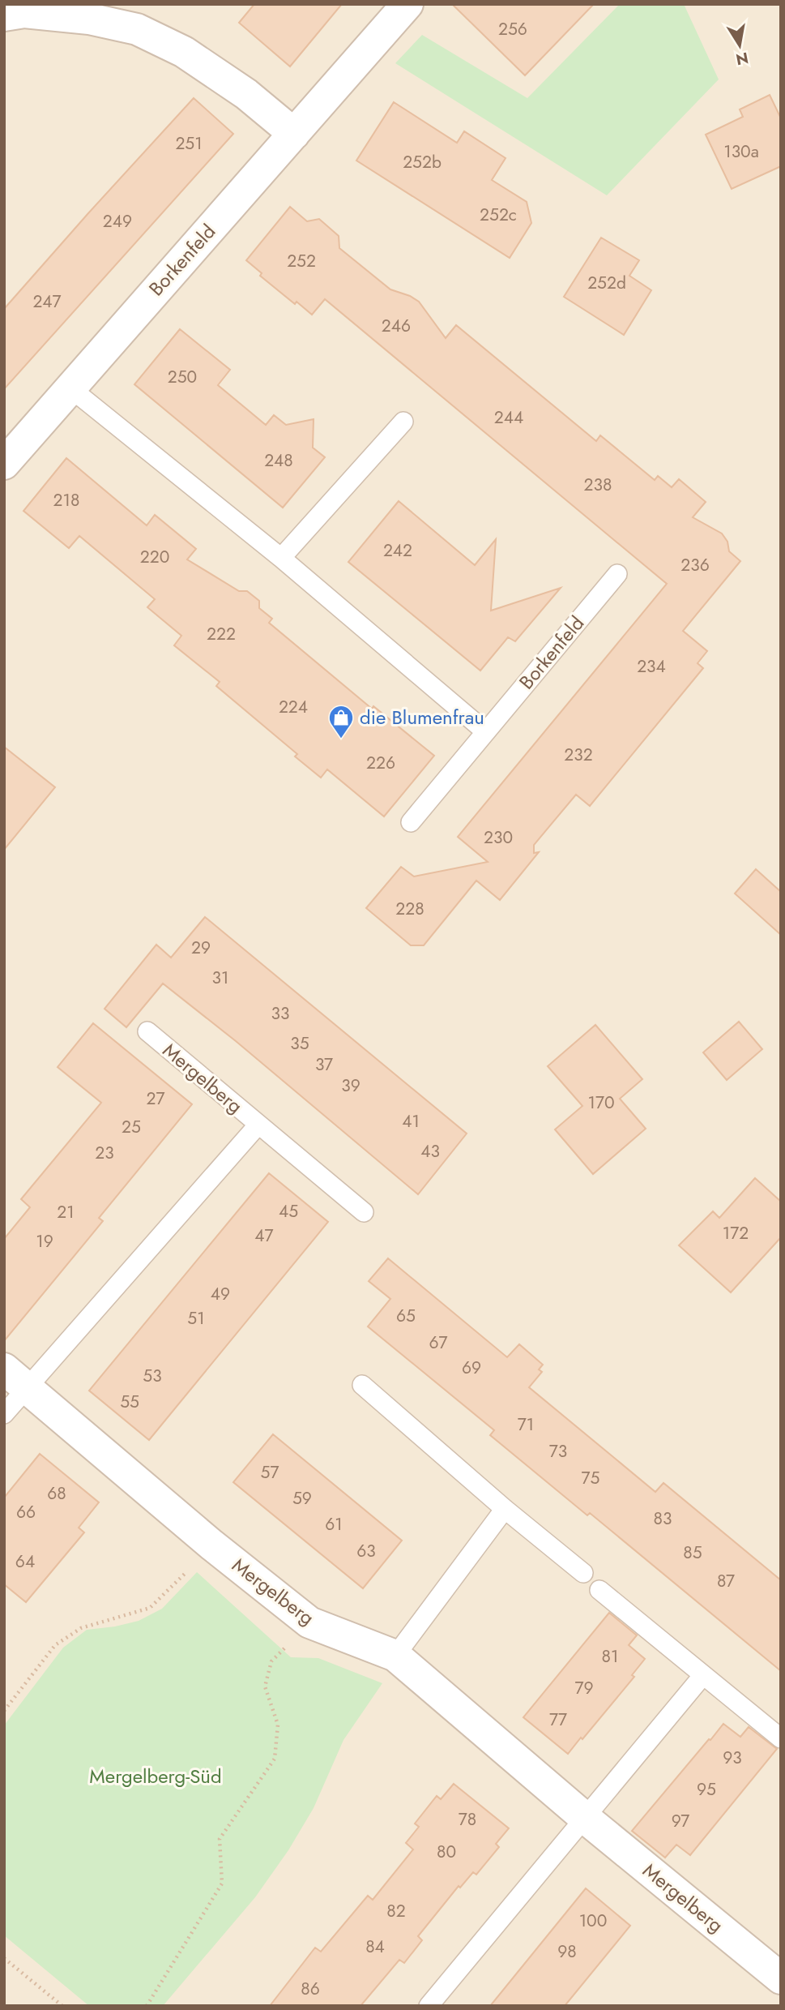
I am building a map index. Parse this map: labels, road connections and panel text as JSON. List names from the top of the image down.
{
  "streets": {
    "street": ["Borkenfeld", "Mergelberg"]
  },
  "parks": ["Mergelberg-Süd"],
  "places": {
    "shop": ["die Blumenfrau"]
  },
  "house_numbers": [
    "256",
    "251",
    "130a",
    "252b",
    "252c",
    "249",
    "252",
    "252d",
    "247",
    "246",
    "250",
    "244",
    "248",
    "238",
    "218",
    "242",
    "220",
    "236",
    "222",
    "234",
    "224",
    "232",
    "226",
    "230",
    "228",
    "29",
    "31",
    "33",
    "35",
    "37",
    "39",
    "27",
    "170",
    "41",
    "25",
    "43",
    "23",
    "45",
    "21",
    "172",
    "47",
    "19",
    "49",
    "65",
    "51",
    "67",
    "69",
    "53",
    "55",
    "71",
    "73",
    "57",
    "75",
    "68",
    "59",
    "66",
    "83",
    "61",
    "63",
    "85",
    "64",
    "87",
    "81",
    "79",
    "77",
    "93",
    "95",
    "78",
    "97",
    "80",
    "82",
    "100",
    "84",
    "98",
    "86"
  ],
  "north": "bottom"
}
